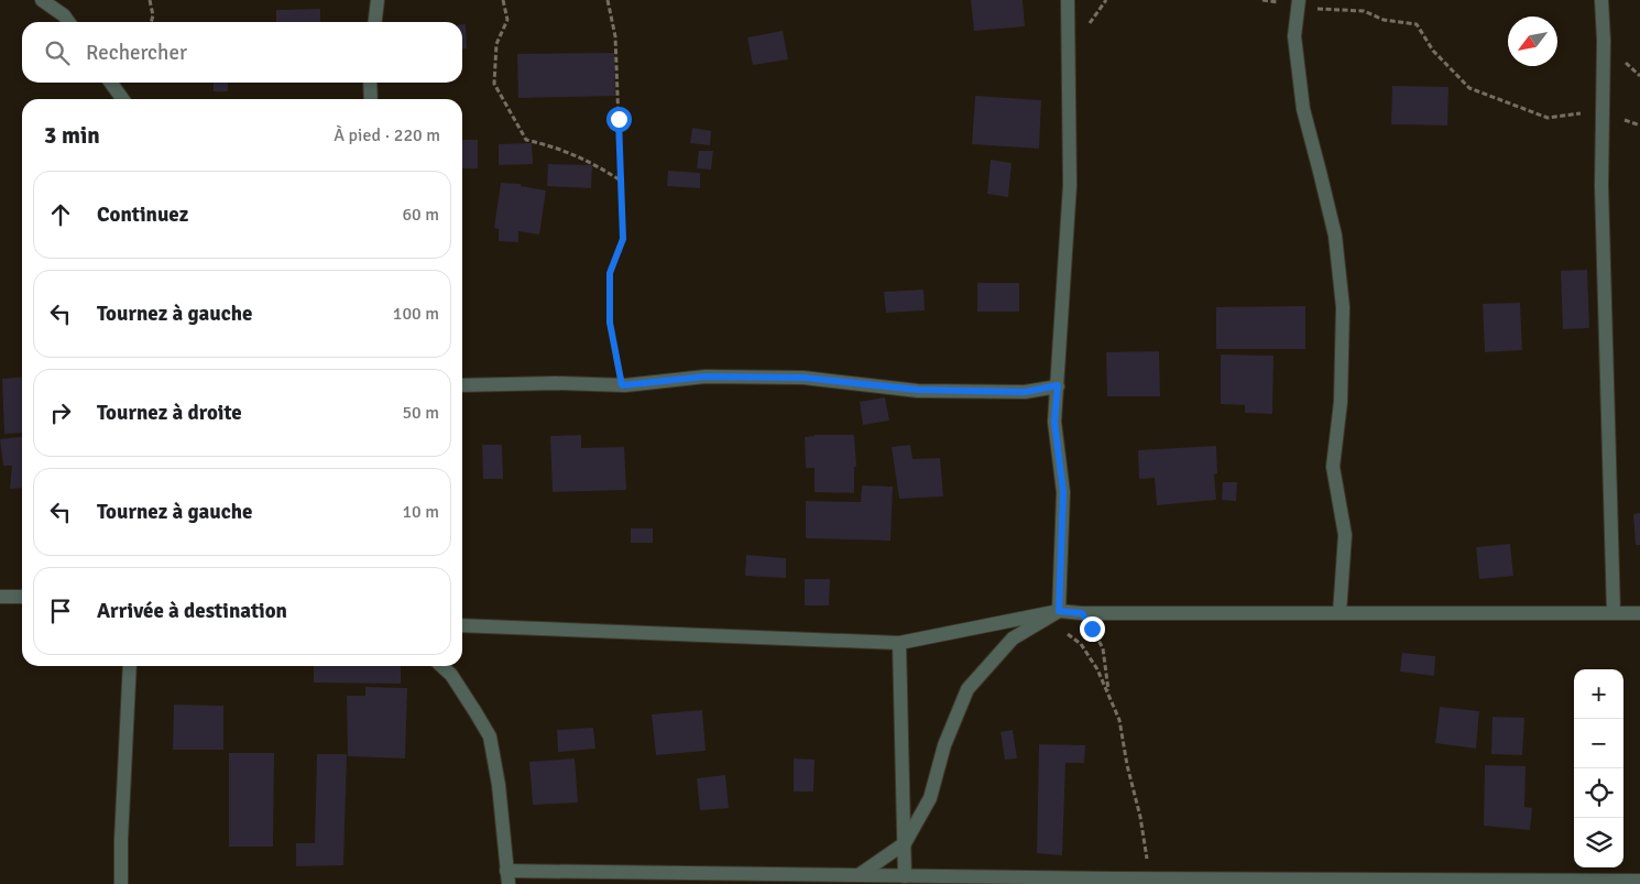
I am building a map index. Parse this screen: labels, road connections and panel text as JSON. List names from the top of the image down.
{
  "north": "bottom left",
  "page": {
    "search": "Rechercher",
    "heading": ["3 min", "À pied · 220 m"],
    "list": [
      ["Continuez", "60 m"],
      ["Tournez à gauche", "100 m"],
      ["Tournez à droite", "50 m"],
      ["Tournez à gauche", "10 m"],
      "Arrivée à destination"
    ],
    "map_buttons": ["+", "−"]
  }
}
